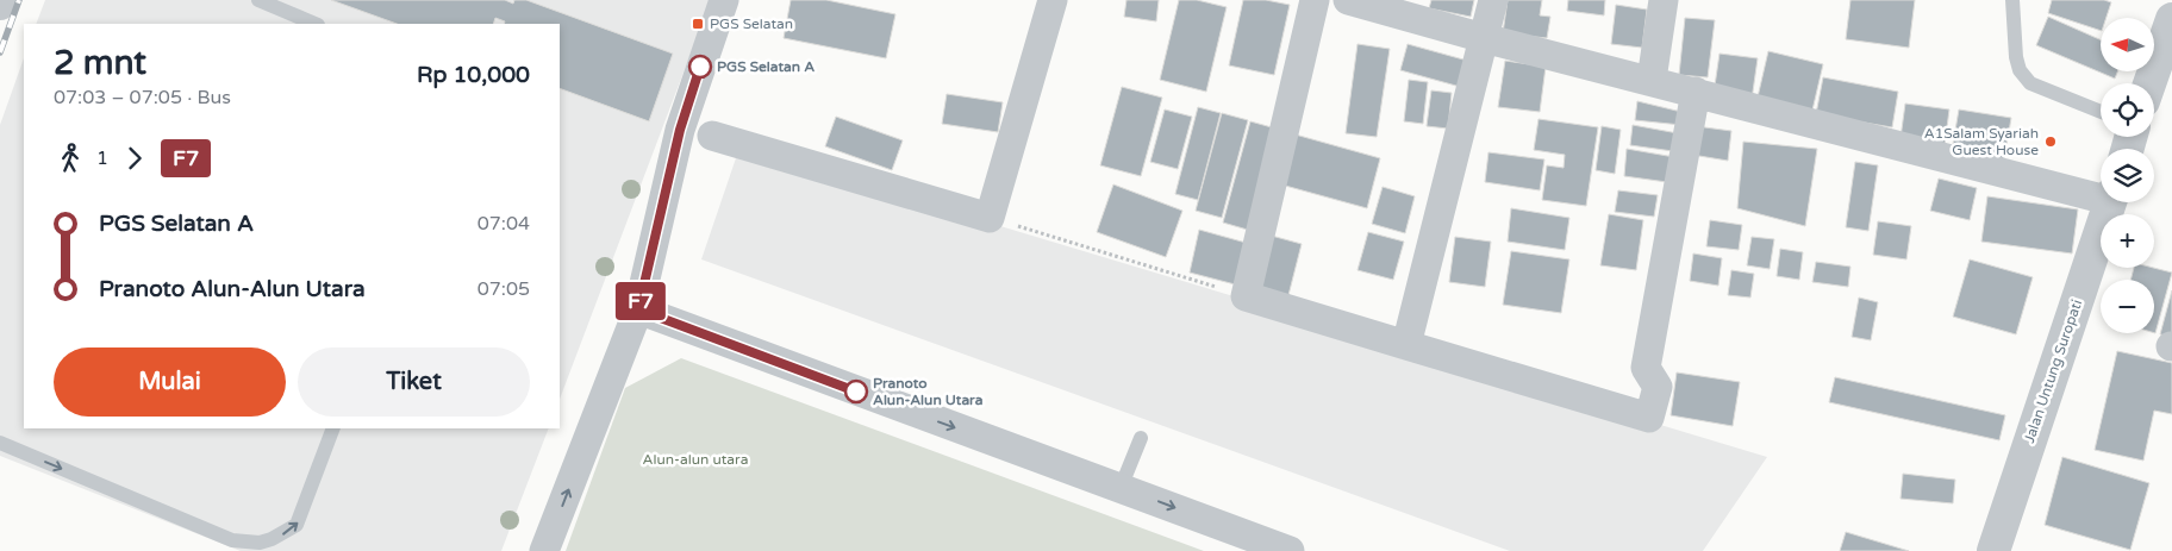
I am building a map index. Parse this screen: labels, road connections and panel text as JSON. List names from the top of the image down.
{
  "streets": {
    "street": ["Jalan Untung Suropati"]
  },
  "parks": ["Alun-alun utara"],
  "places": {
    "transit": ["PGS Selatan"],
    "other": ["PGS Selatan A", "A1Salam Syariah Guest House", "Pranoto Alun-Alun Utara"]
  },
  "lines": ["bus line F7"],
  "north": "left",
  "page": {
    "on_map": "F7",
    "map_buttons": ["+", "−"],
    "heading": ["2 mnt", "07:03 – 07:05 · Bus", "Rp 10,000"],
    "legs": ["1", "F7"],
    "list": [
      {
        "name": "PGS Selatan A",
        "value": "07:04"
      },
      {
        "name": "Pranoto Alun-Alun Utara",
        "value": "07:05"
      }
    ],
    "buttons": ["Mulai", "Tiket"]
  }
}
